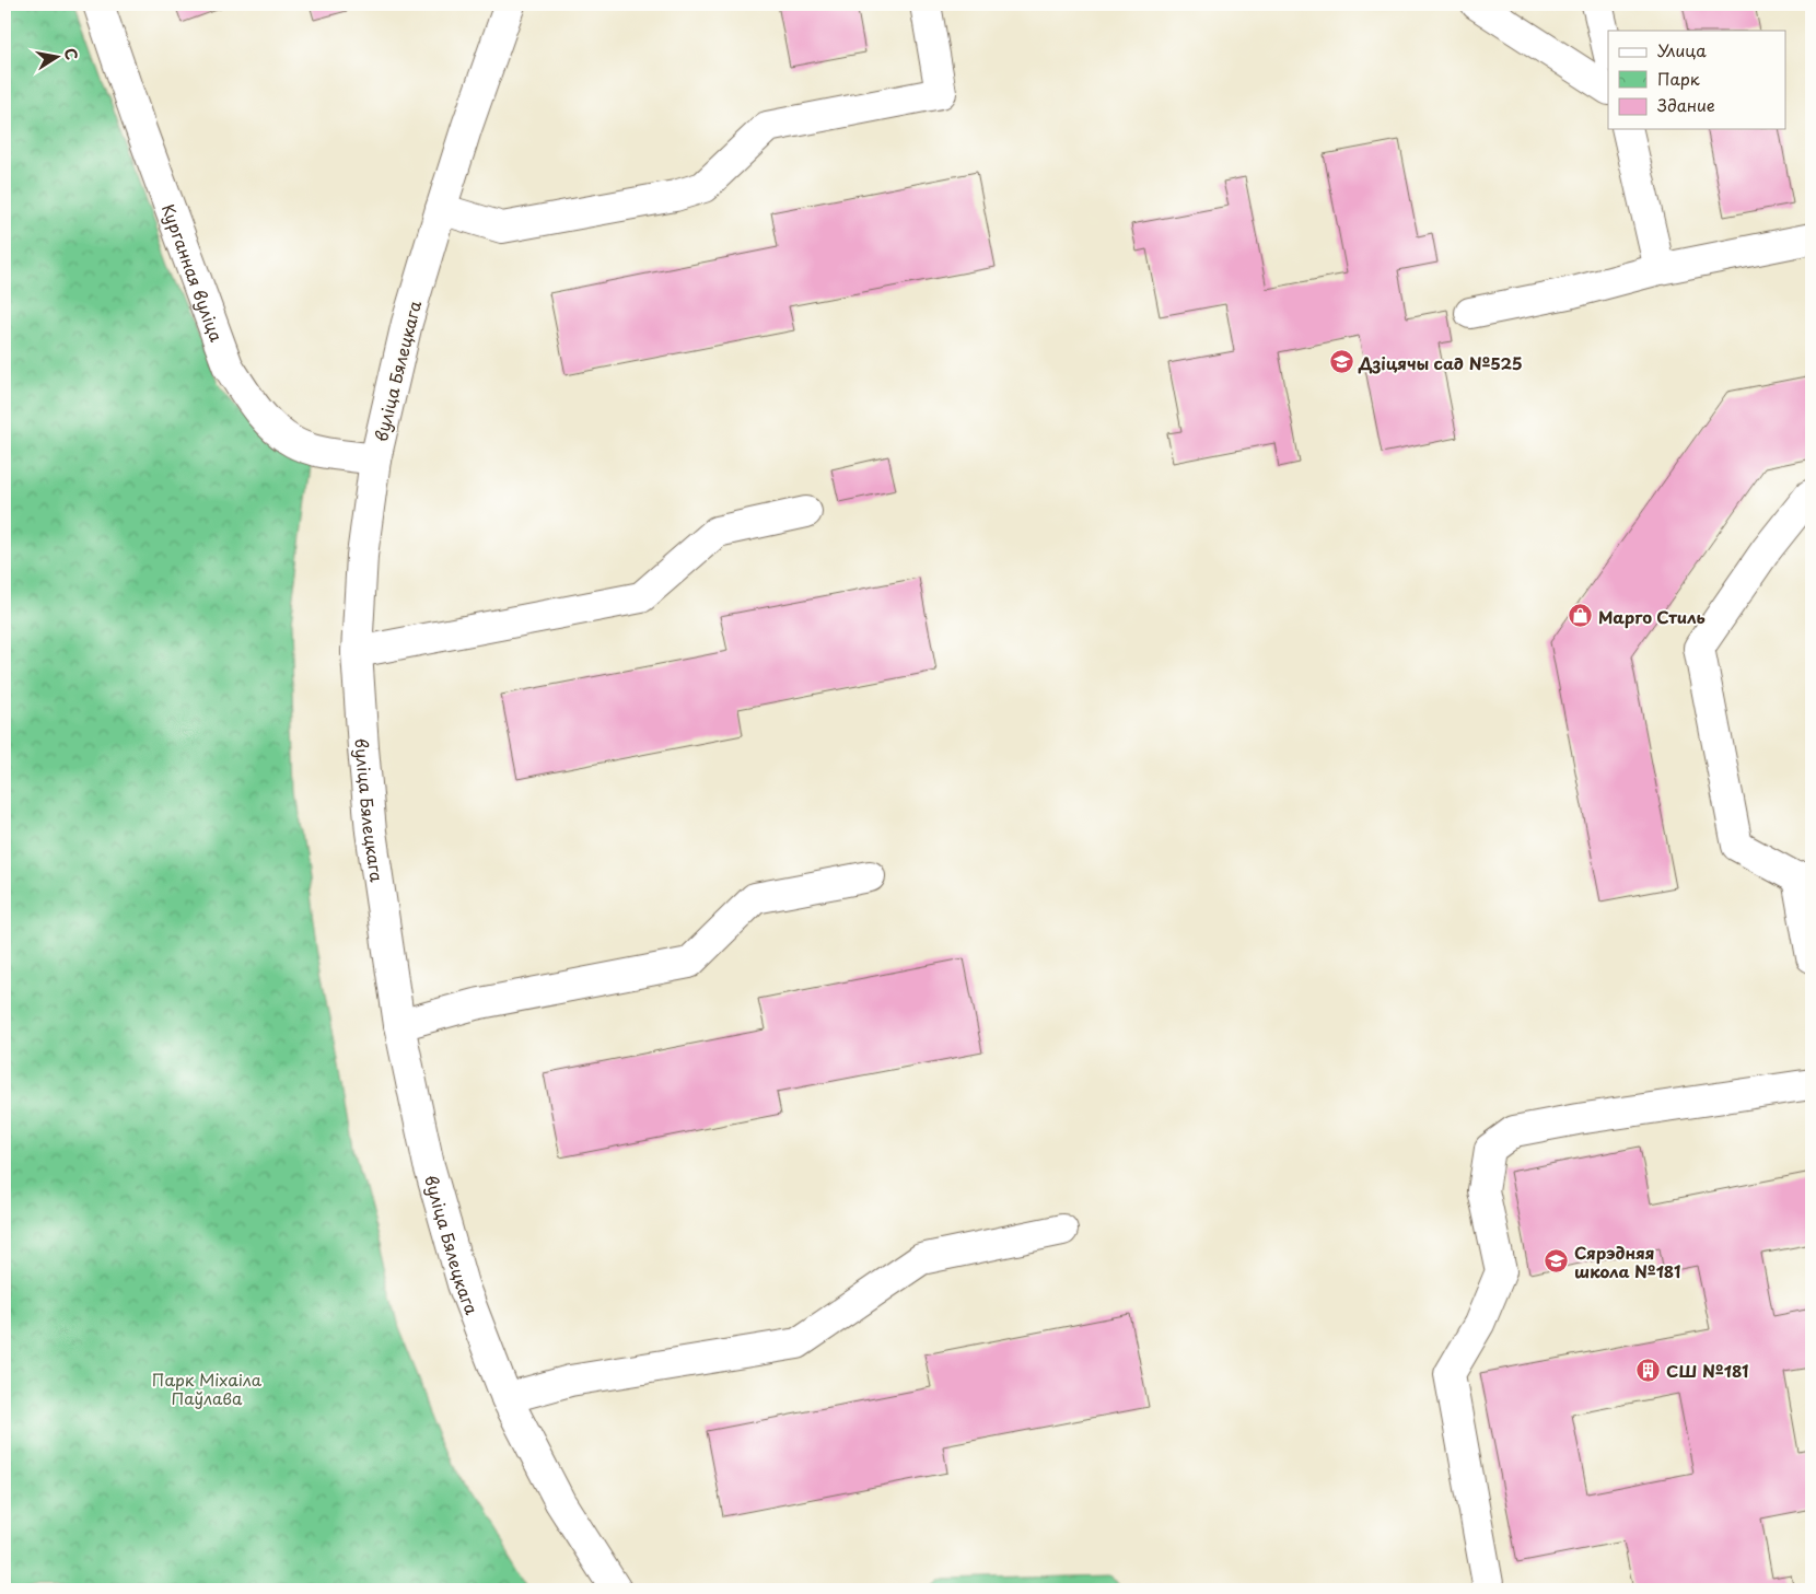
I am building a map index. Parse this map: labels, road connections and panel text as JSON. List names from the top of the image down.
{
  "streets": {
    "street": ["Курганная вуліца", "вуліца Бялецкага"]
  },
  "crossings": [
    ["Курганная вуліца", "вуліца Бялецкага"]
  ],
  "parks": ["Парк Міхаіла Паўлава"],
  "places": {
    "school or university": ["Дзіцячы сад №525", "Сярэдняя школа №181"],
    "shop": ["Марго Стиль"],
    "building": ["СШ №181"]
  },
  "legend": ["Улица", "Парк", "Здание"],
  "north": "right"
}
